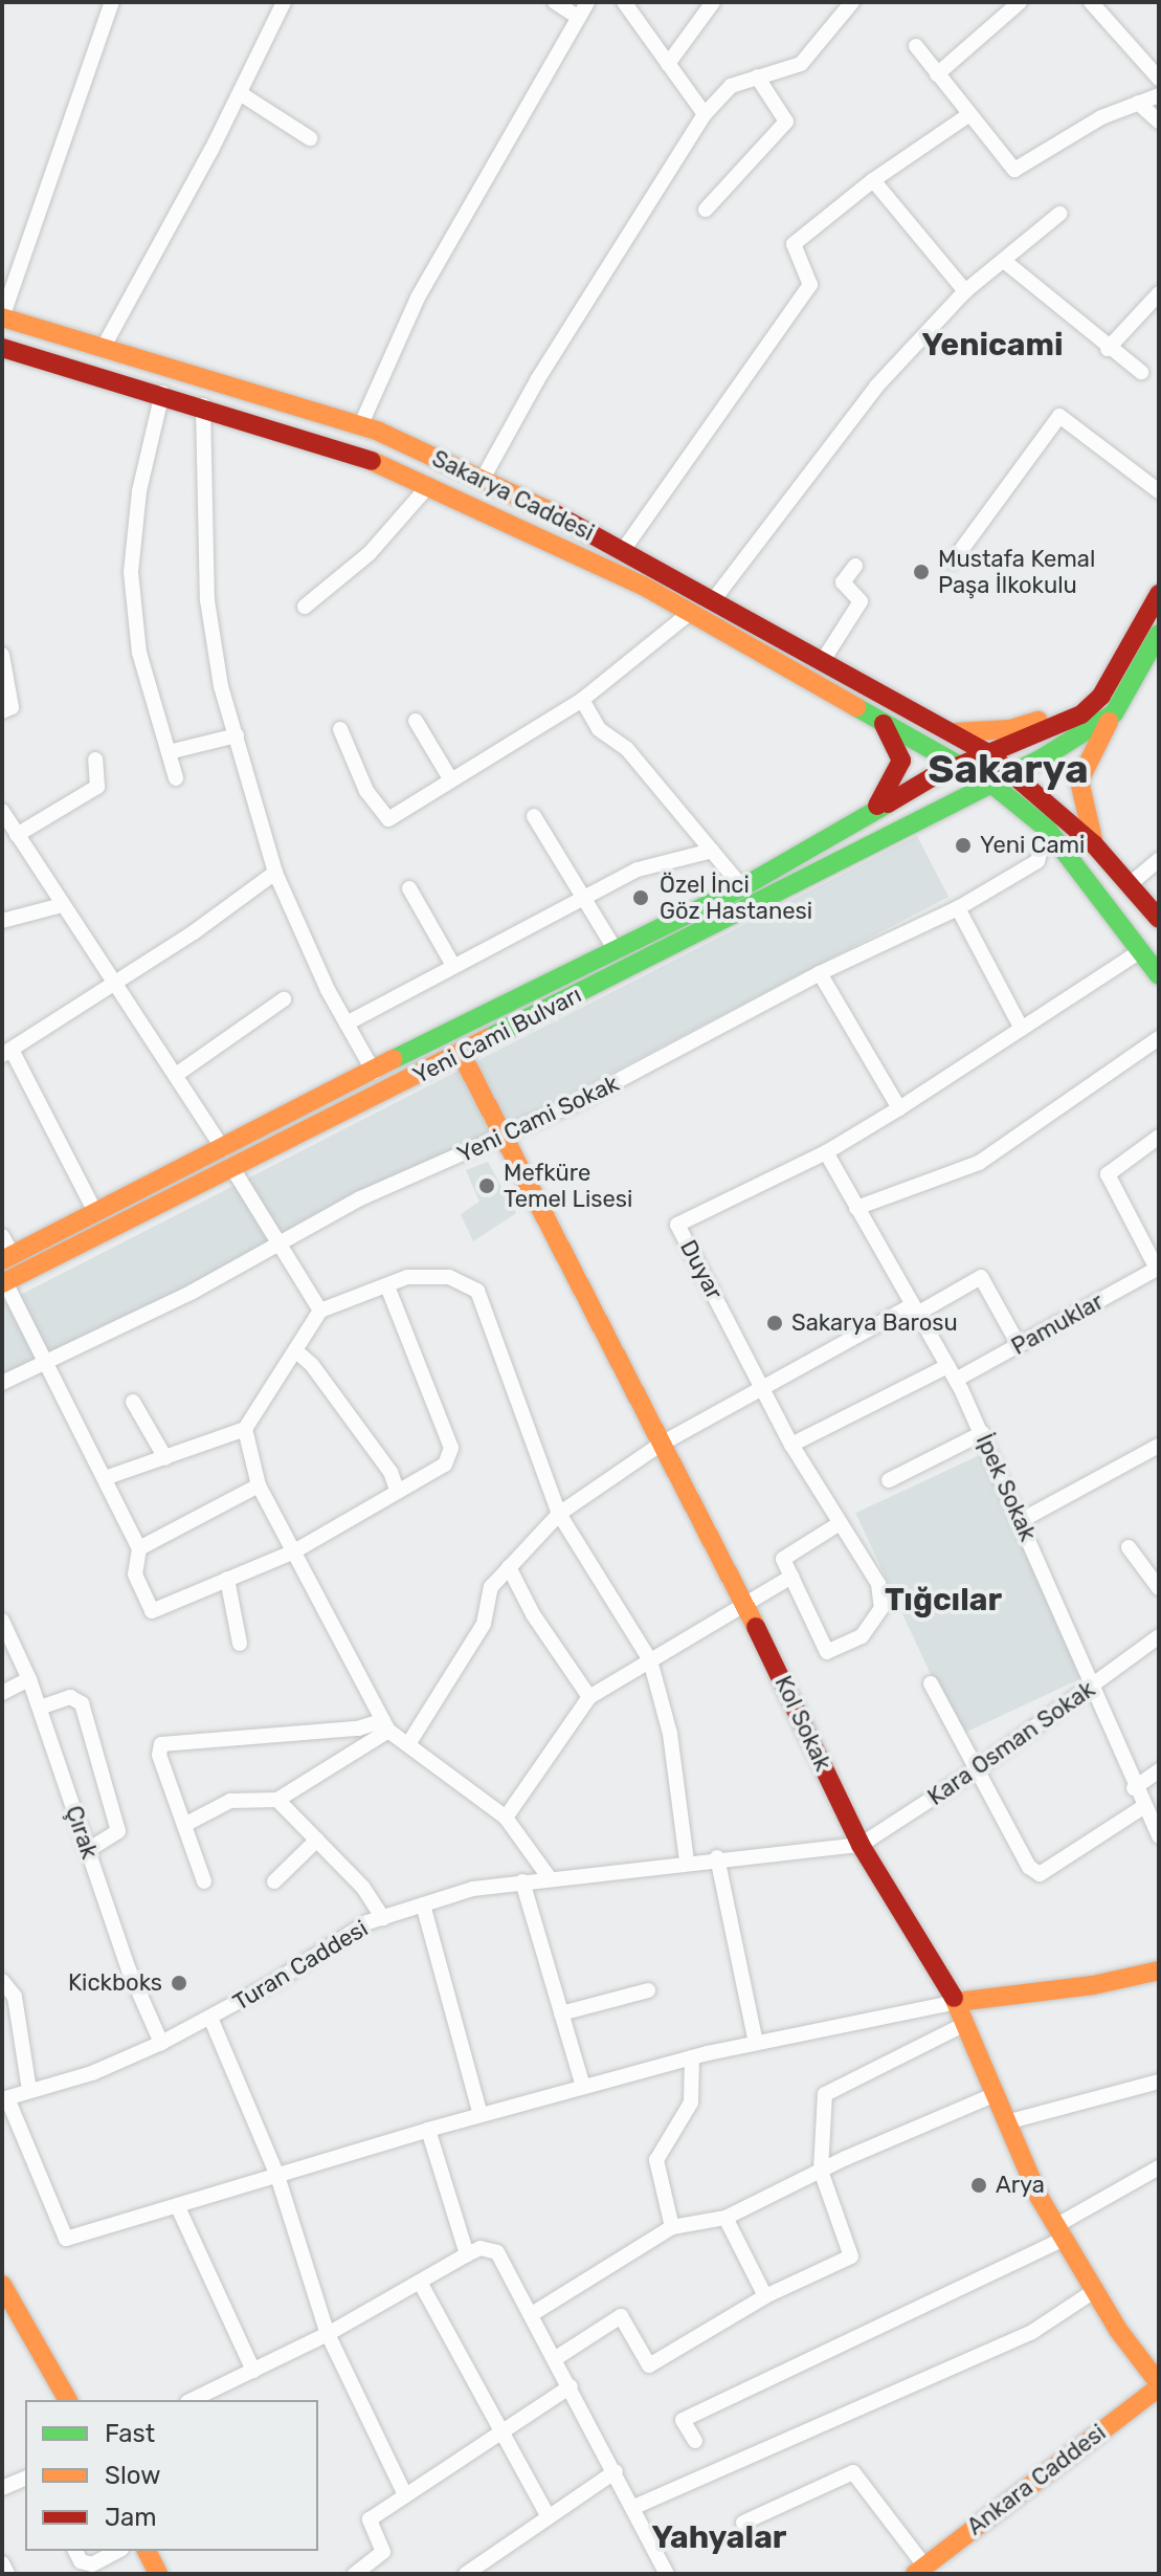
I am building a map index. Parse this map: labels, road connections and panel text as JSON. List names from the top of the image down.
{
  "streets": {
    "main road": [
      "Sakarya Caddesi",
      "Yeni Cami Bulvarı",
      "Kol Sokak",
      "Ankara Caddesi"
    ],
    "street": [
      "Yeni Cami Sokak",
      "Duyar",
      "Pamuklar",
      "İpek Sokak",
      "Kara Osman Sokak",
      "Çırak",
      "Turan Caddesi"
    ]
  },
  "crossings": [
    ["Sakarya Caddesi", "Yeni Cami Bulvarı"],
    ["Sakarya Caddesi", "Yeni Cami Sokak"],
    ["Sakarya Caddesi", "Duyar"],
    ["Yeni Cami Bulvarı", "Kol Sokak"],
    ["Yeni Cami Sokak", "Kol Sokak"],
    ["Duyar", "İpek Sokak"],
    ["Pamuklar", "İpek Sokak"],
    ["İpek Sokak", "Kara Osman Sokak"],
    ["Kol Sokak", "Kara Osman Sokak"],
    ["Kol Sokak", "Turan Caddesi"],
    ["Kol Sokak", "Ankara Caddesi"],
    ["Kara Osman Sokak", "Turan Caddesi"],
    ["Çırak", "Turan Caddesi"]
  ],
  "districts": [
    "Yenicami",
    "Sakarya",
    "Tığcılar",
    "Yahyalar"
  ],
  "places": [
    "Mustafa Kemal Paşa İlkokulu",
    "Yeni Cami",
    "Özel İnci Göz Hastanesi",
    "Mefküre Temel Lisesi",
    "Sakarya Barosu",
    "Kickboks",
    "Arya"
  ],
  "legend": ["Fast", "Slow", "Jam"]
}
